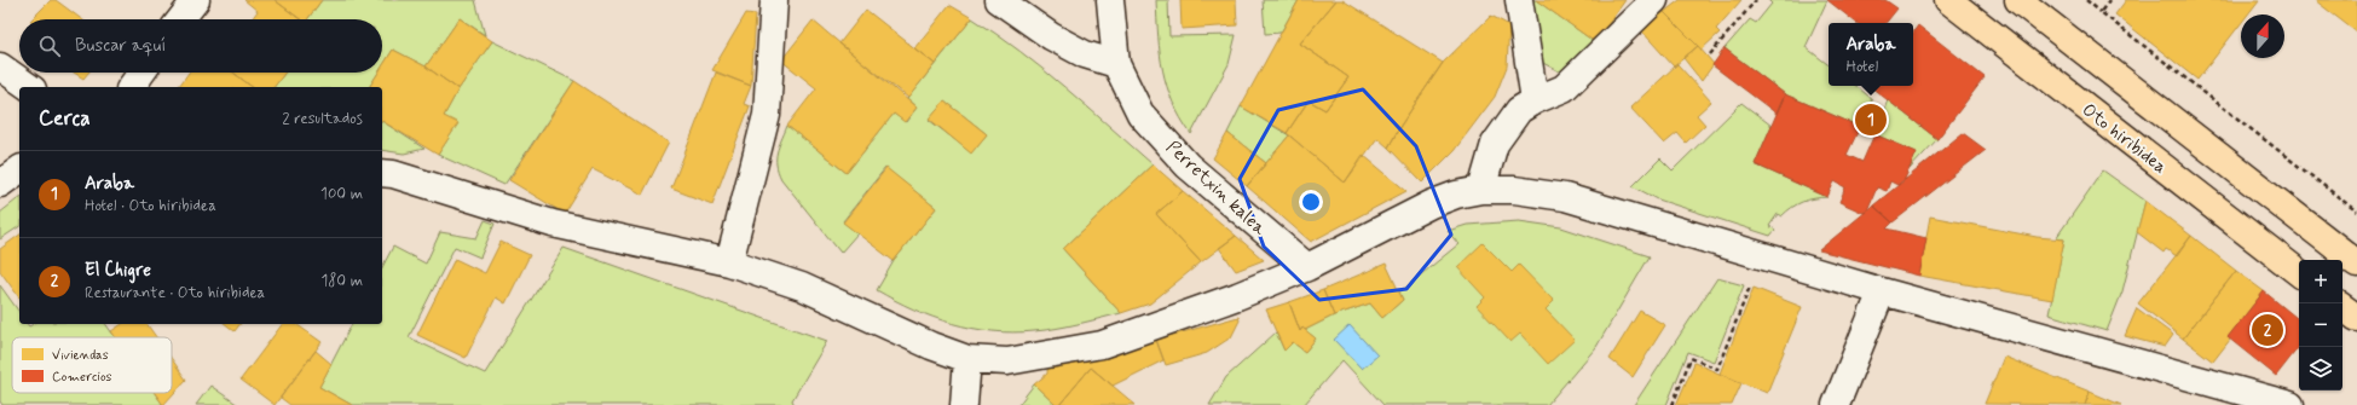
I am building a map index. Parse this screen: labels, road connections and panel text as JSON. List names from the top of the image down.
{
  "streets": {
    "main road": ["Oto hiribidea"],
    "street": ["Perretxin kalea"]
  },
  "legend": ["Viviendas", "Comercios"],
  "north": "top",
  "page": {
    "search": "Buscar aquí",
    "popup": ["Araba", "Hotel"],
    "heading": ["Cerca", "2 resultados"],
    "pins": ["1", "2"],
    "list": [
      {
        "mark": "1",
        "name": "Araba",
        "note": "Hotel · Oto hiribidea",
        "value": "100 m"
      },
      {
        "mark": "2",
        "name": "El Chigre",
        "note": "Restaurante · Oto hiribidea",
        "value": "180 m"
      }
    ],
    "map_buttons": ["+", "−"]
  }
}
